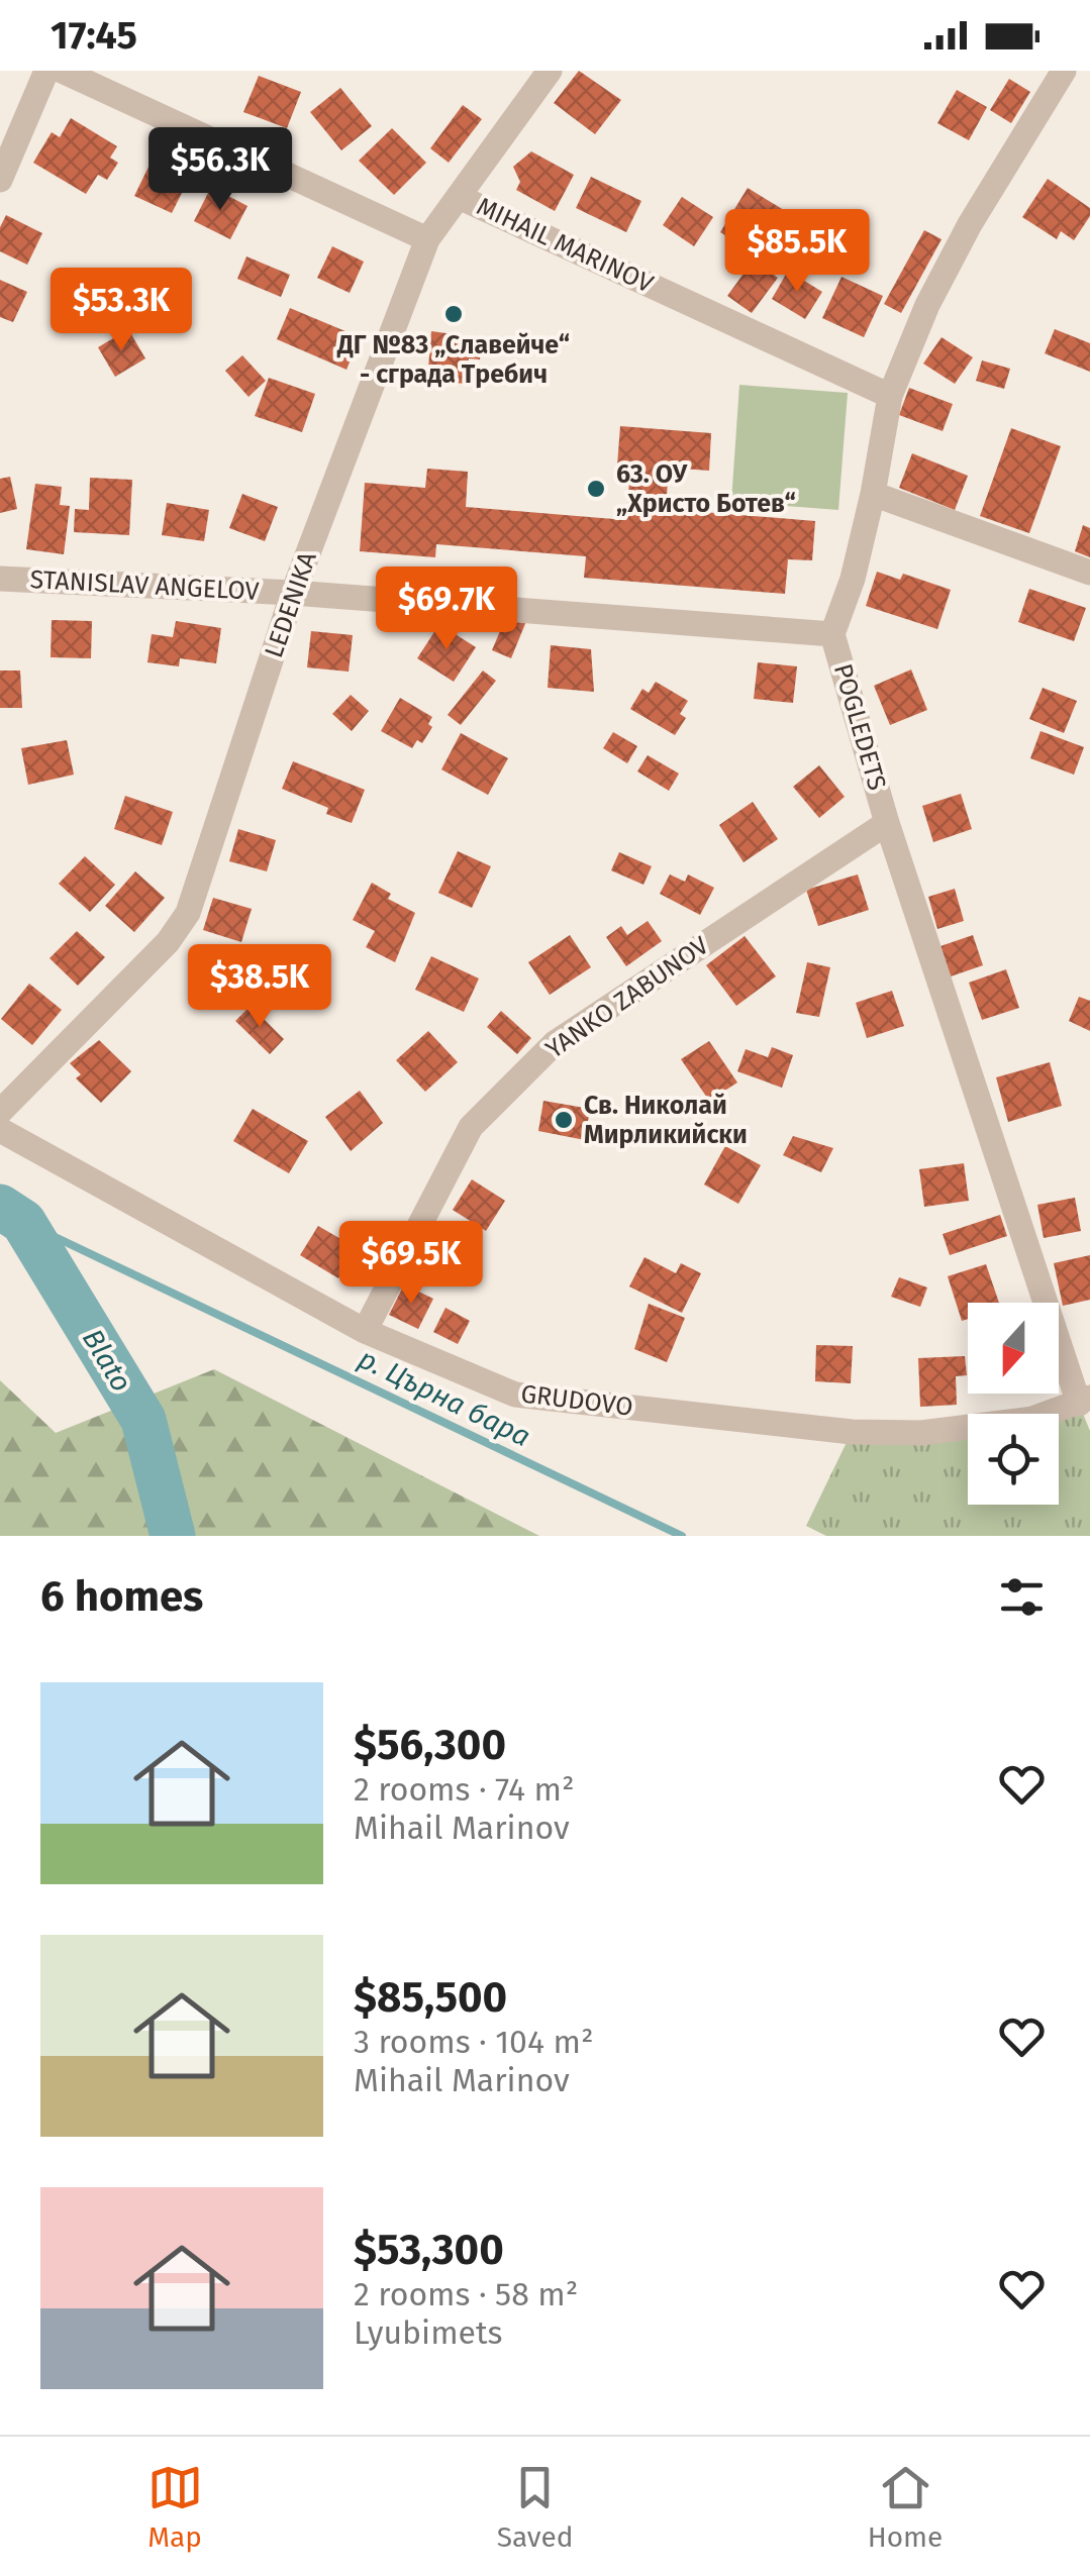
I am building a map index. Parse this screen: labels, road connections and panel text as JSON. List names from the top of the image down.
{
  "streets": {
    "street": [
      "MIHAIL MARINOV",
      "STANISLAV ANGELOV",
      "LEDENIKA",
      "POGLEDETS",
      "YANKO ZABUNOV",
      "GRUDOVO"
    ]
  },
  "crossings": [
    ["MIHAIL MARINOV", "LEDENIKA"],
    ["MIHAIL MARINOV", "POGLEDETS"],
    ["STANISLAV ANGELOV", "LEDENIKA"],
    ["STANISLAV ANGELOV", "POGLEDETS"],
    ["POGLEDETS", "YANKO ZABUNOV"],
    ["POGLEDETS", "GRUDOVO"],
    ["YANKO ZABUNOV", "GRUDOVO"]
  ],
  "water": ["Blato", "р. Църна бара"],
  "places": ["ДГ №83 „Славейче“ - сграда Требич", "63. ОУ „Христо Ботев“", "Св. Николай Мирликийски"],
  "north": "bottom",
  "page": {
    "status": "17:45",
    "price": [
      "$56.3K",
      "$85.5K",
      "$53.3K",
      "$69.7K",
      "$38.5K",
      "$69.5K"
    ],
    "heading": "6 homes",
    "list": [
      {
        "name": "$56,300",
        "note": "2 rooms · 74 m² · Mihail Marinov"
      },
      {
        "name": "$85,500",
        "note": "3 rooms · 104 m² · Mihail Marinov"
      },
      {
        "name": "$53,300",
        "note": "2 rooms · 58 m² · Lyubimets"
      }
    ],
    "tabs": ["Map", "Saved", "Home"]
  }
}
